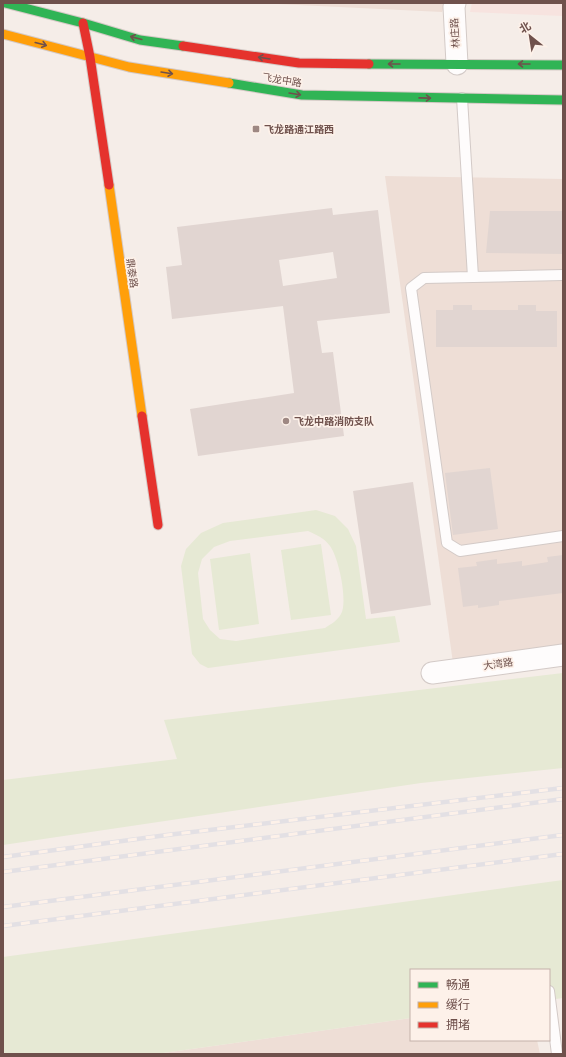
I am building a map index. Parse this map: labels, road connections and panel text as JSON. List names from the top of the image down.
{
  "streets": {
    "main road": ["飞龙中路", "鼎泰路"],
    "street": ["林庄路", "大湾路"]
  },
  "crossings": [
    ["林庄路", "飞龙中路"],
    ["飞龙中路", "鼎泰路"]
  ],
  "places": {
    "transit": ["飞龙路通江路西"],
    "other": ["飞龙中路消防支队"]
  },
  "legend": ["畅通", "缓行", "拥堵"],
  "north": "top left"
}
